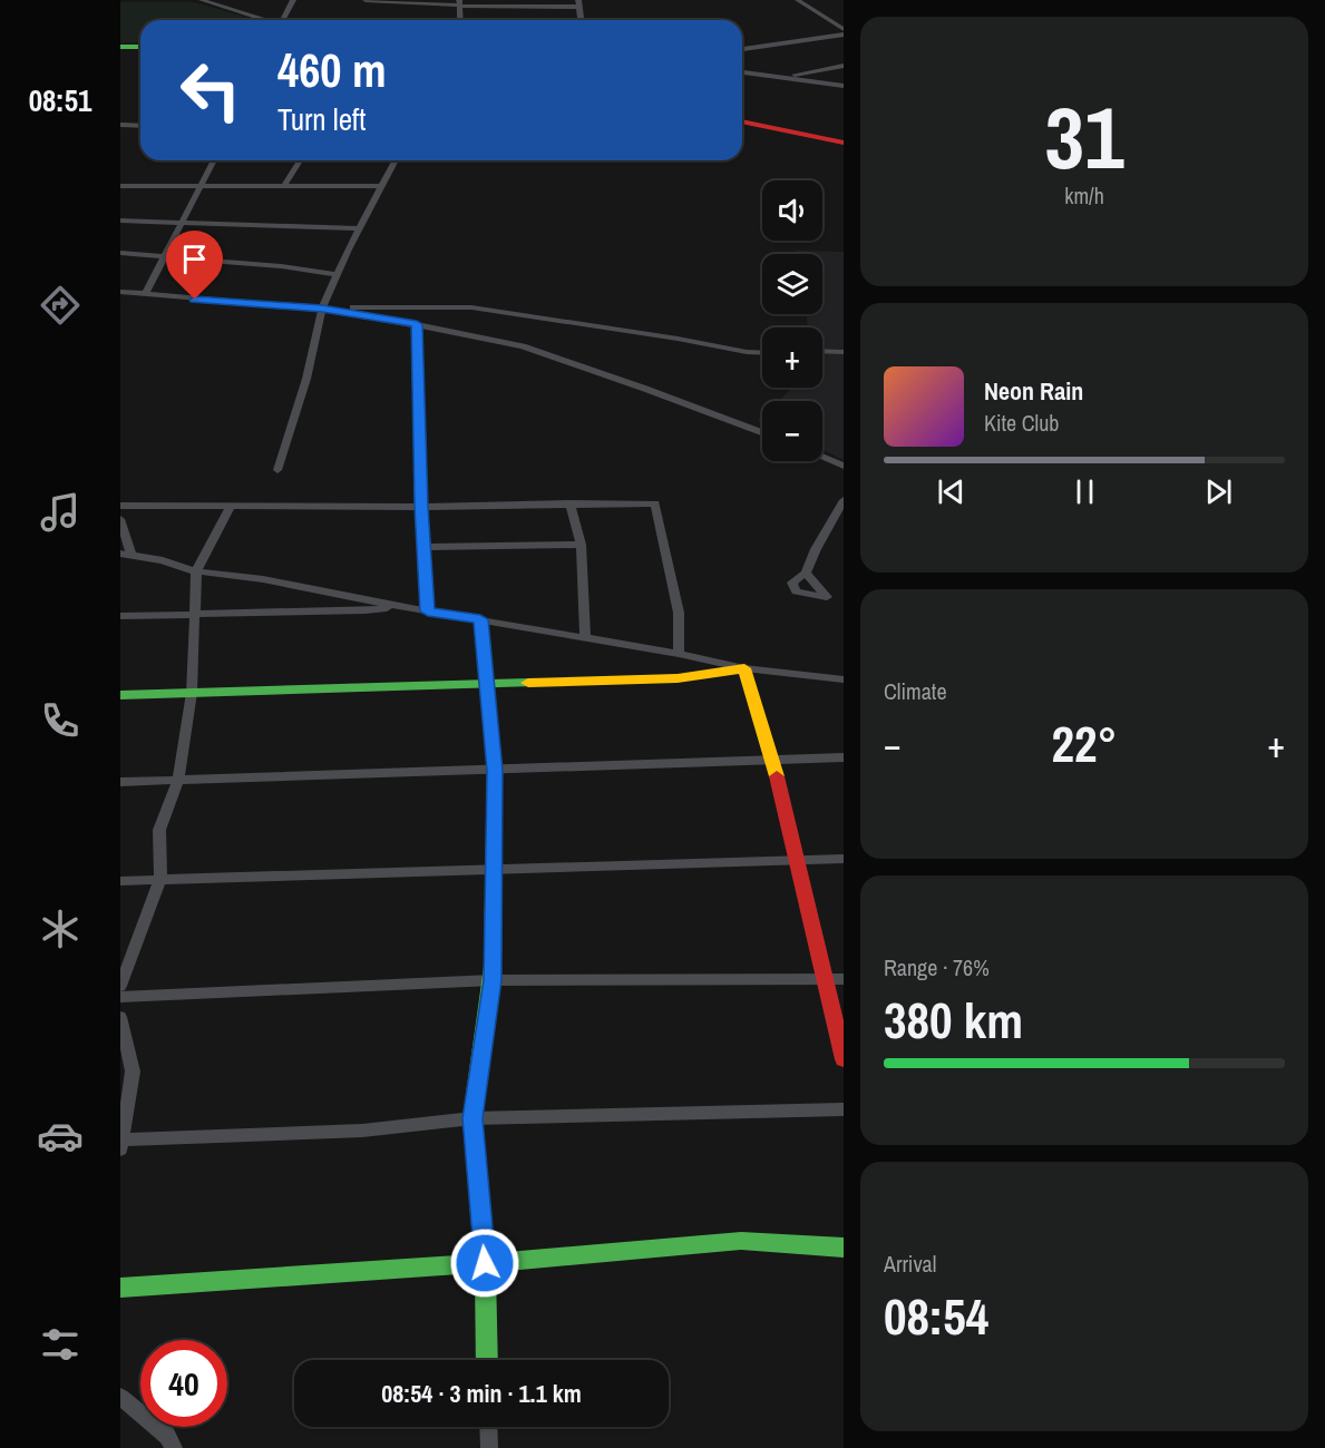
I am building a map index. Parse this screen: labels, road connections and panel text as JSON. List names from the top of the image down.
{
  "page": {
    "tabs": "08:51",
    "tile": [
      ["31", "km/h"],
      "Climate",
      ["Range · 76%", "380 km"],
      ["Arrival", "08:54"]
    ],
    "turn": ["460 m", "Turn left"],
    "map_buttons": ["+", "−"],
    "song": ["Neon Rain", "Kite Club"],
    "heat": ["−", "22°", "+"],
    "limit": "40",
    "trip": "08:54 · 3 min · 1.1 km"
  }
}
